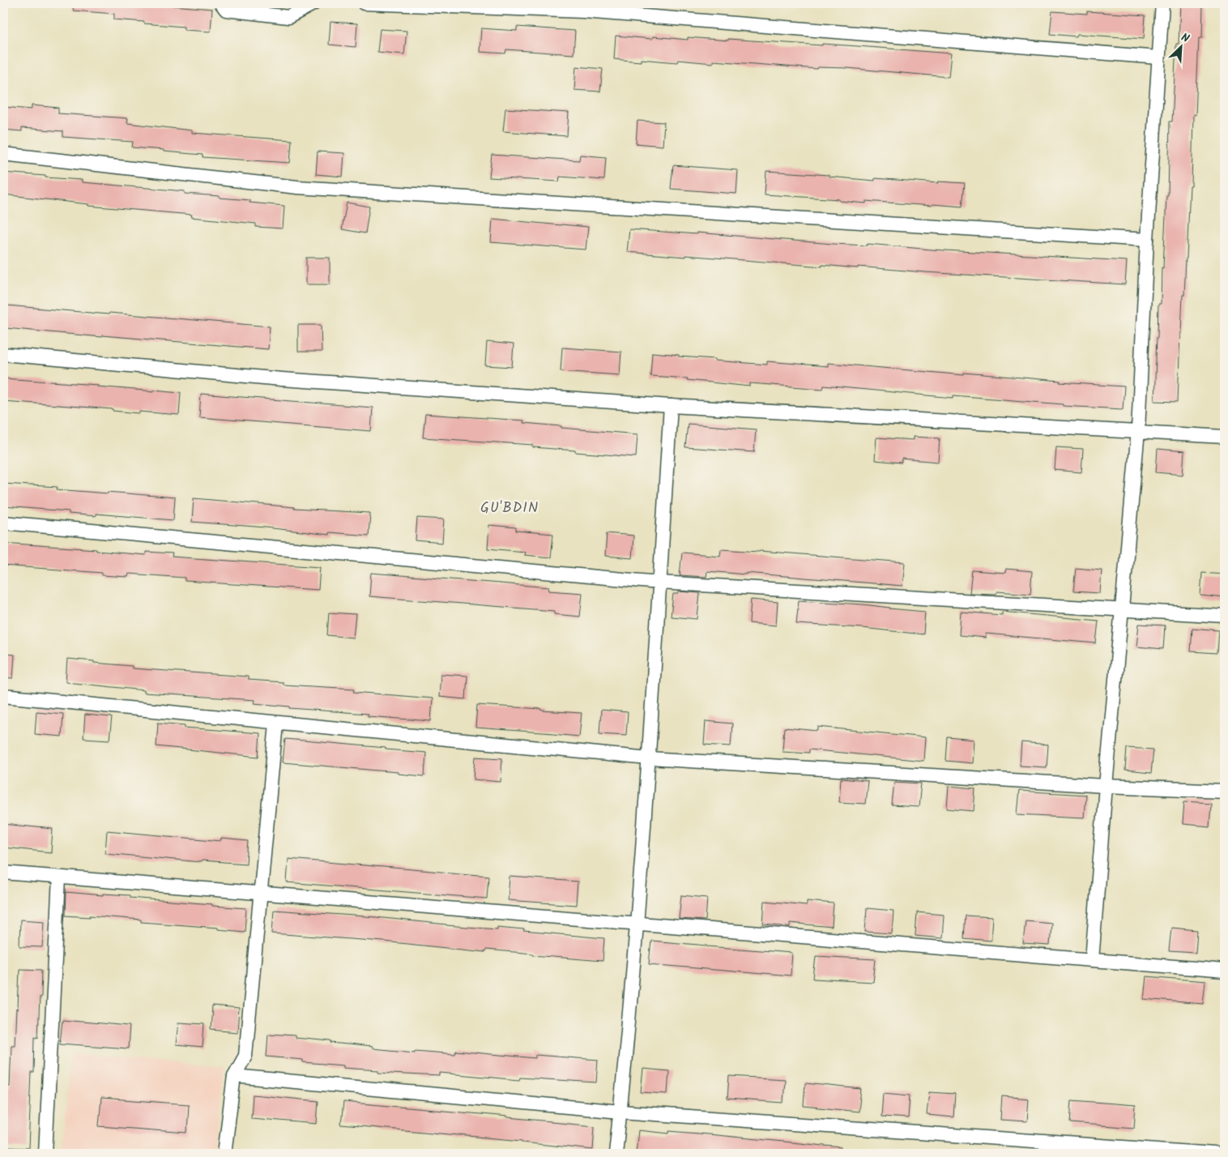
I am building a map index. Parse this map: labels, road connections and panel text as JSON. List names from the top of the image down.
{
  "districts": ["GU'BDIN"],
  "north": "top right"
}
